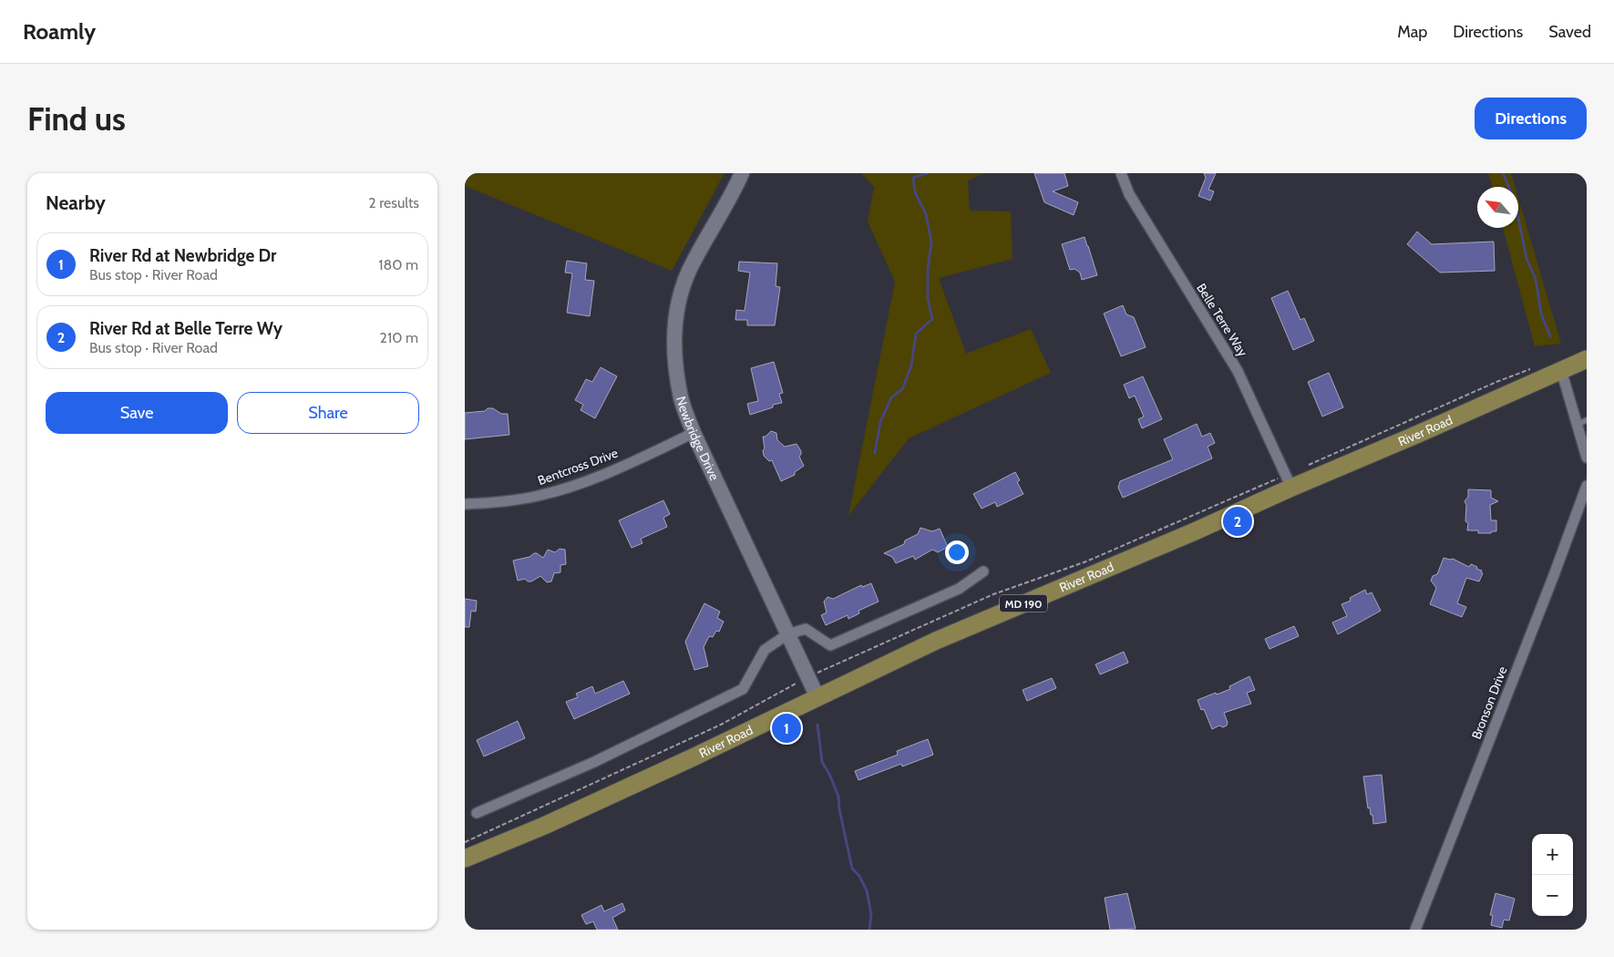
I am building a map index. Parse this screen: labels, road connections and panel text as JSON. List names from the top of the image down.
{
  "streets": {
    "main road": ["River Road", "MD 190"],
    "street": [
      "Belle Terre Way",
      "Newbridge Drive",
      "Bentcross Drive",
      "Bronson Drive"
    ]
  },
  "crossings": [
    ["Belle Terre Way", "River Road"],
    ["River Road", "Newbridge Drive"],
    ["Newbridge Drive", "Bentcross Drive"]
  ],
  "north": "top left",
  "page": {
    "header": "Roamly",
    "nav": ["Map", "Directions", "Saved"],
    "buttons": [
      "Directions",
      ["Save", "Share"]
    ],
    "title": "Find us",
    "heading": ["Nearby", "2 results"],
    "list": [
      {
        "mark": "1",
        "name": "River Rd at Newbridge Dr",
        "note": "Bus stop · River Road",
        "value": "180 m"
      },
      {
        "mark": "2",
        "name": "River Rd at Belle Terre Wy",
        "note": "Bus stop · River Road",
        "value": "210 m"
      }
    ],
    "pins": ["2", "1"],
    "map_buttons": ["+", "−"]
  }
}
